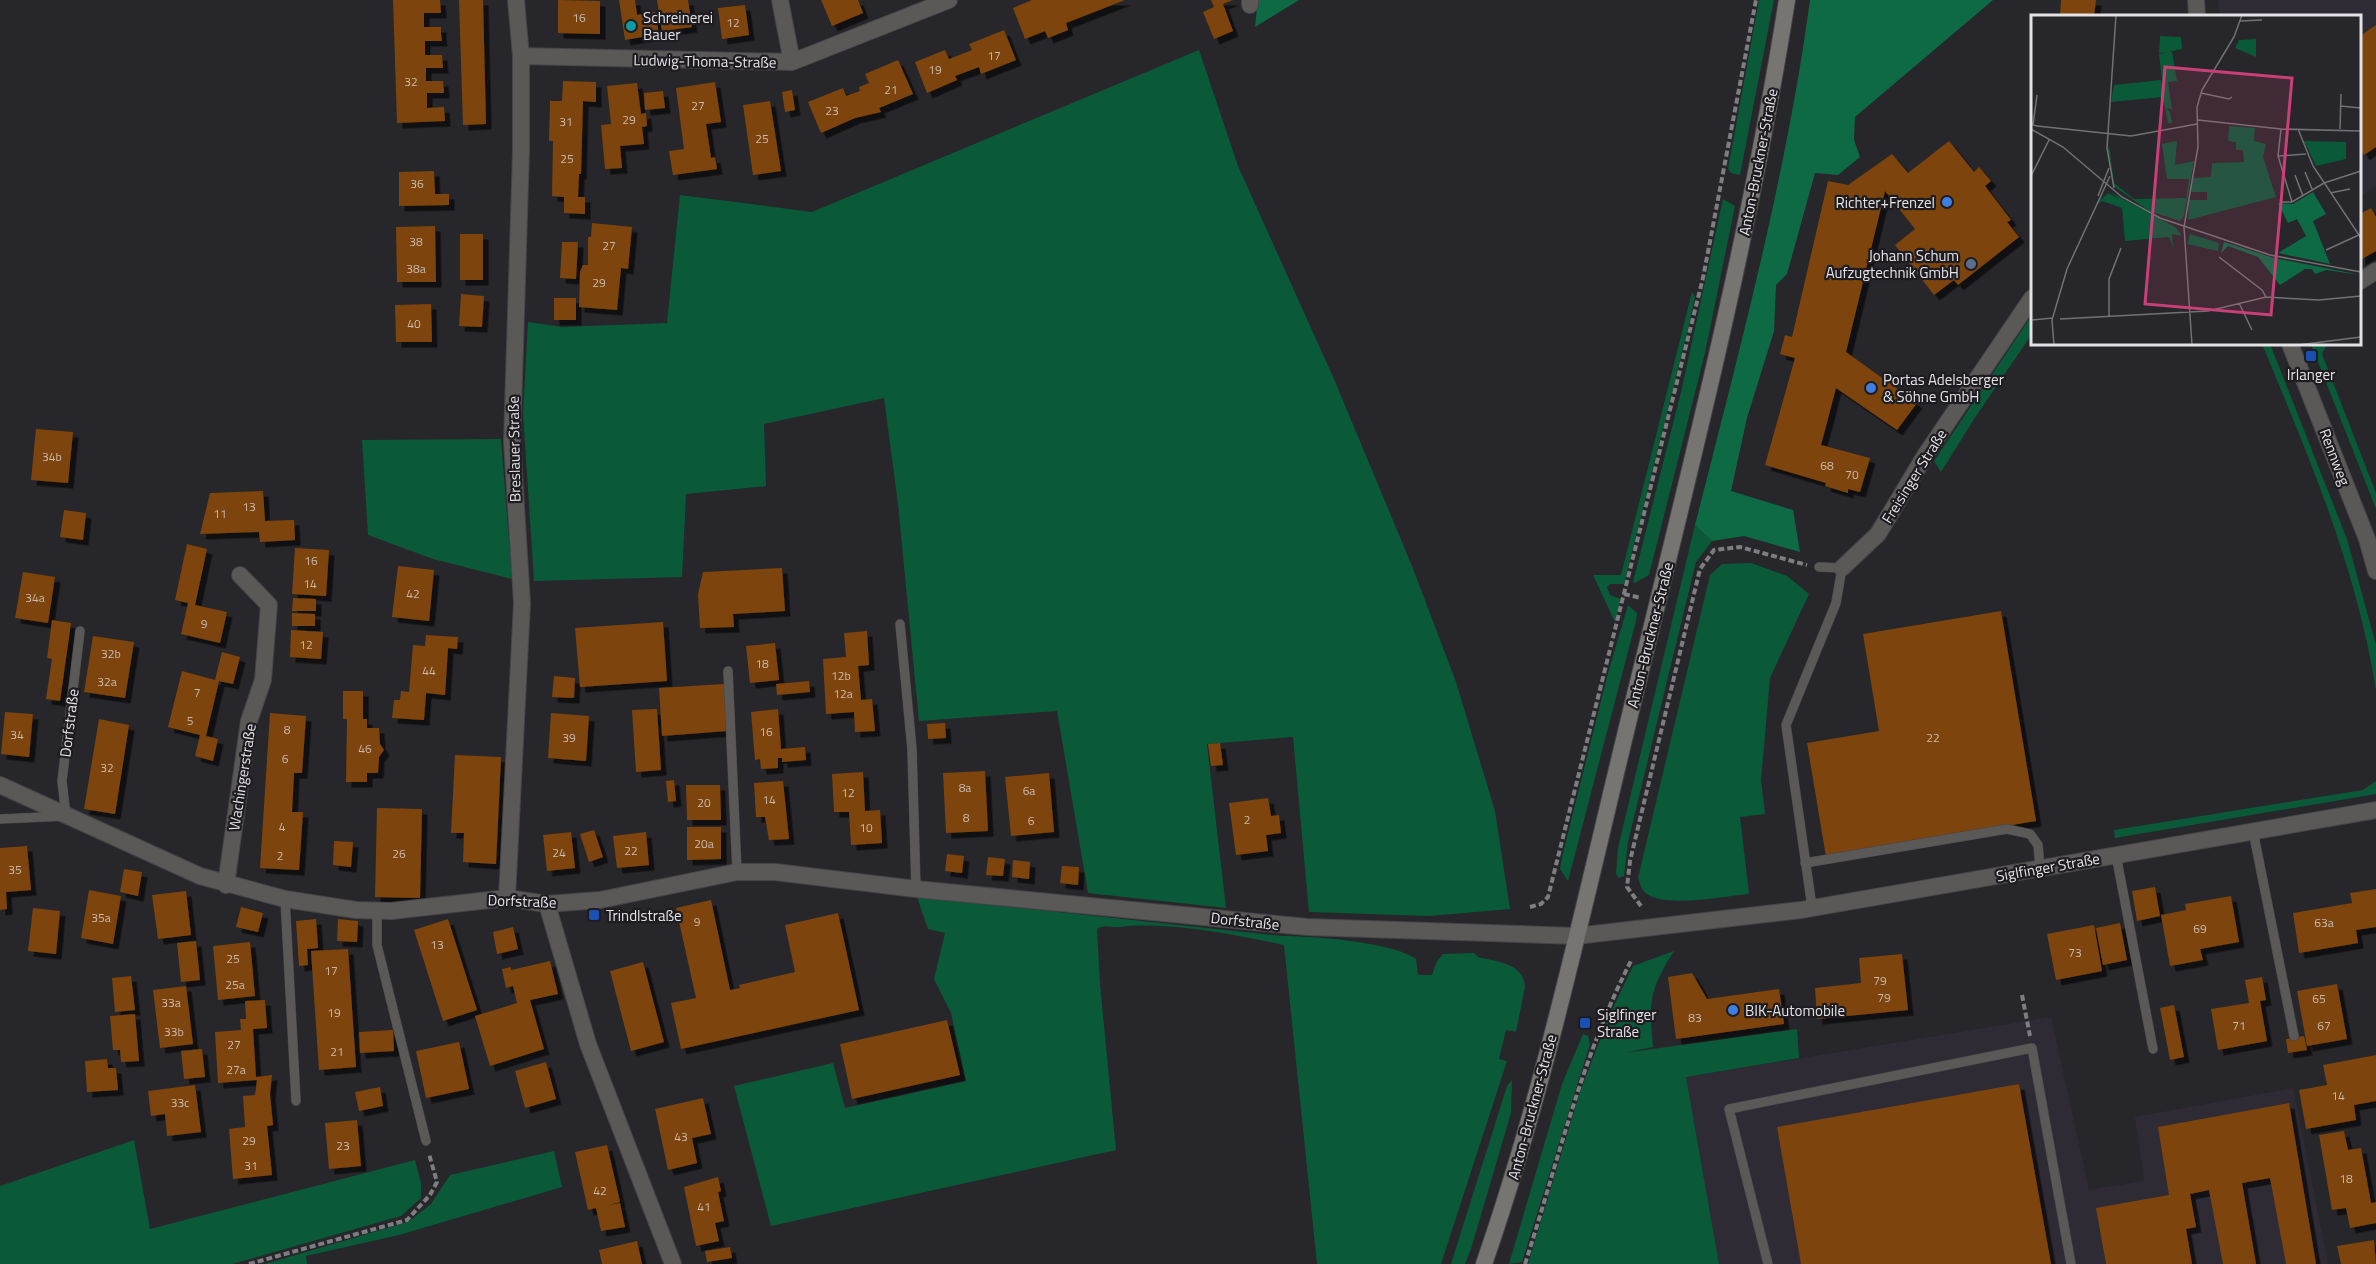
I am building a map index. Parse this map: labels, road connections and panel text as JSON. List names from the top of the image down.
{
  "streets": {
    "main road": ["Anton-Bruckner-Straße"],
    "street": [
      "Ludwig-Thoma-Straße",
      "Breslauer Straße",
      "Rennweg",
      "Freisinger Straße",
      "Dorfstraße",
      "Wachingerstraße",
      "Siglfinger Straße"
    ]
  },
  "crossings": [
    ["Ludwig-Thoma-Straße", "Breslauer Straße"],
    ["Anton-Bruckner-Straße", "Dorfstraße"],
    ["Anton-Bruckner-Straße", "Siglfinger Straße"],
    ["Breslauer Straße", "Dorfstraße"],
    ["Dorfstraße", "Wachingerstraße"],
    ["Dorfstraße", "Siglfinger Straße"]
  ],
  "places": {
    "other": [
      "Schreinerei Bauer",
      "Richter+Frenzel",
      "Johann Schum Aufzugtechnik GmbH",
      "Portas Adelsberger & Söhne GmbH",
      "BIK-Automobile"
    ],
    "transit": ["Irlanger", "Trindlstraße", "Siglfinger Straße"]
  },
  "house_numbers": [
    "16",
    "12",
    "17",
    "19",
    "32",
    "21",
    "27",
    "23",
    "29",
    "31",
    "25",
    "25",
    "36",
    "38",
    "27",
    "38a",
    "29",
    "40",
    "34b",
    "68",
    "70",
    "13",
    "11",
    "16",
    "14",
    "42",
    "34a",
    "9",
    "12",
    "32b",
    "18",
    "44",
    "12b",
    "32a",
    "7",
    "12a",
    "5",
    "8",
    "16",
    "34",
    "39",
    "22",
    "46",
    "6",
    "32",
    "8a",
    "6a",
    "12",
    "14",
    "20",
    "8",
    "2",
    "6",
    "4",
    "10",
    "20a",
    "22",
    "24",
    "26",
    "2",
    "35",
    "35a",
    "9",
    "63a",
    "69",
    "13",
    "73",
    "25",
    "17",
    "79",
    "25a",
    "79",
    "65",
    "33a",
    "19",
    "83",
    "71",
    "67",
    "33b",
    "27",
    "21",
    "27a",
    "14",
    "33c",
    "43",
    "29",
    "23",
    "31",
    "18",
    "42",
    "41"
  ]
}
